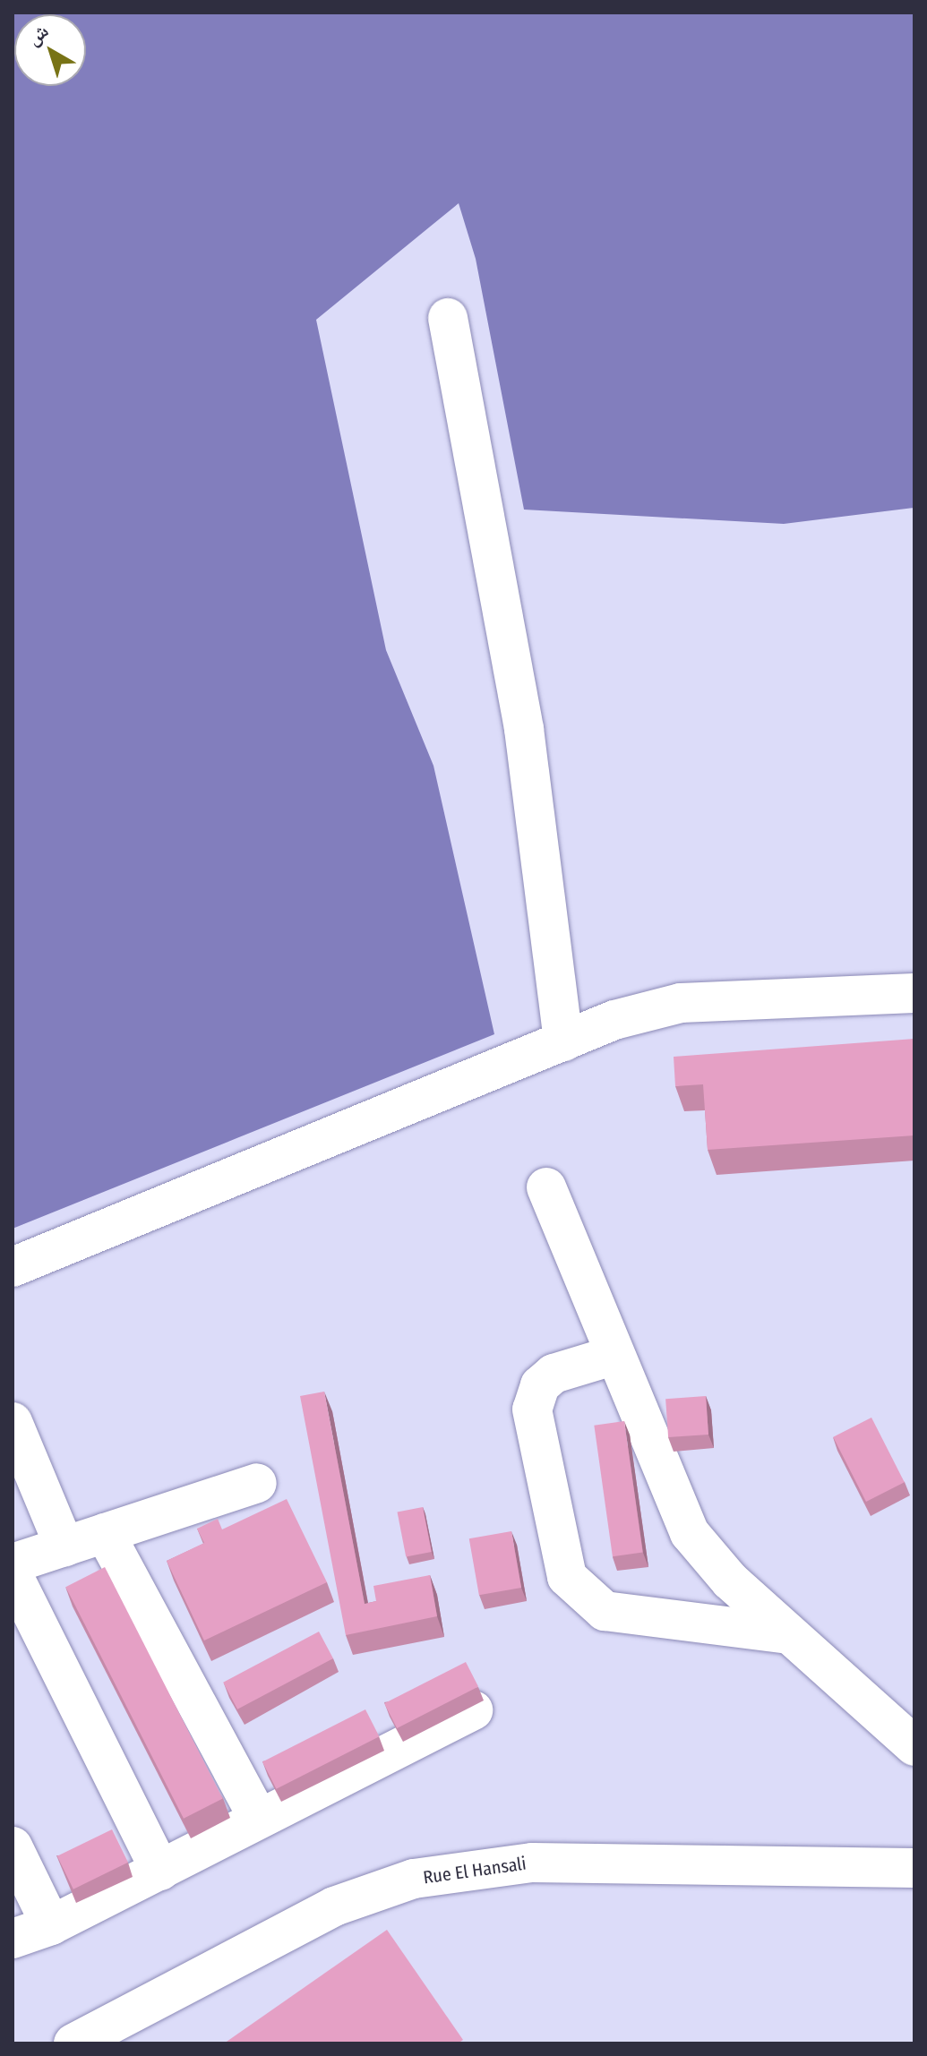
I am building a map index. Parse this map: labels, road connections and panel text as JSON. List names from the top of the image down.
{
  "streets": {
    "street": ["Rue El Hansali"]
  },
  "north": "top left"
}
